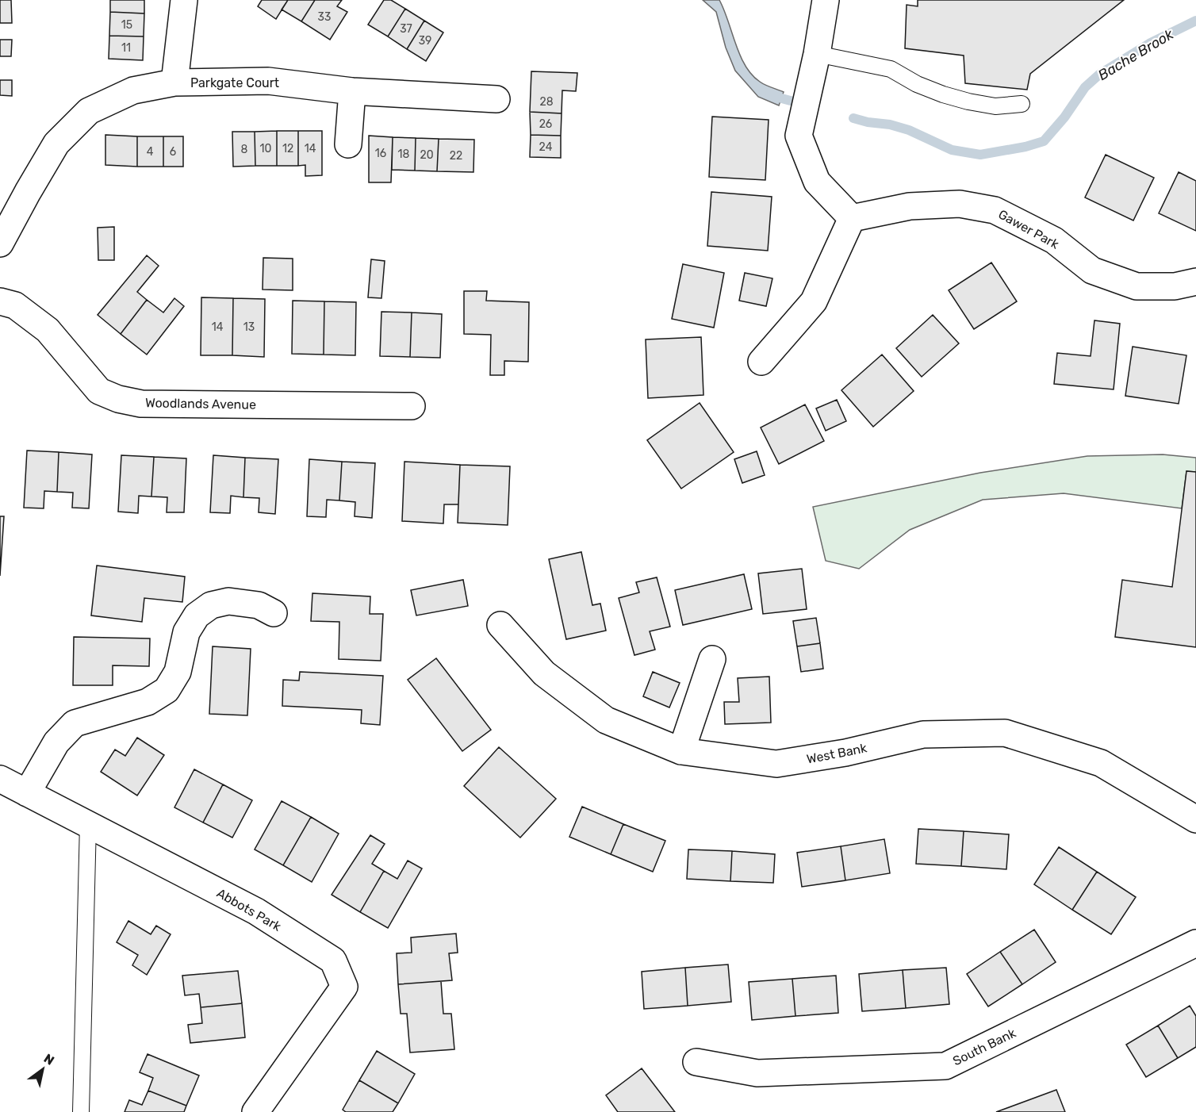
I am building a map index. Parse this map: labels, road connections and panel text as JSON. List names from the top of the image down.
{
  "streets": {
    "street": [
      "Parkgate Court",
      "Gawer Park",
      "Woodlands Avenue",
      "West Bank",
      "Abbots Park",
      "South Bank"
    ]
  },
  "water": ["Bache Brook"],
  "house_numbers": [
    "33",
    "15",
    "37",
    "39",
    "11",
    "28",
    "26",
    "24",
    "10",
    "12",
    "14",
    "8",
    "4",
    "6",
    "16",
    "18",
    "20",
    "22",
    "14",
    "13"
  ],
  "north": "top right"
}
